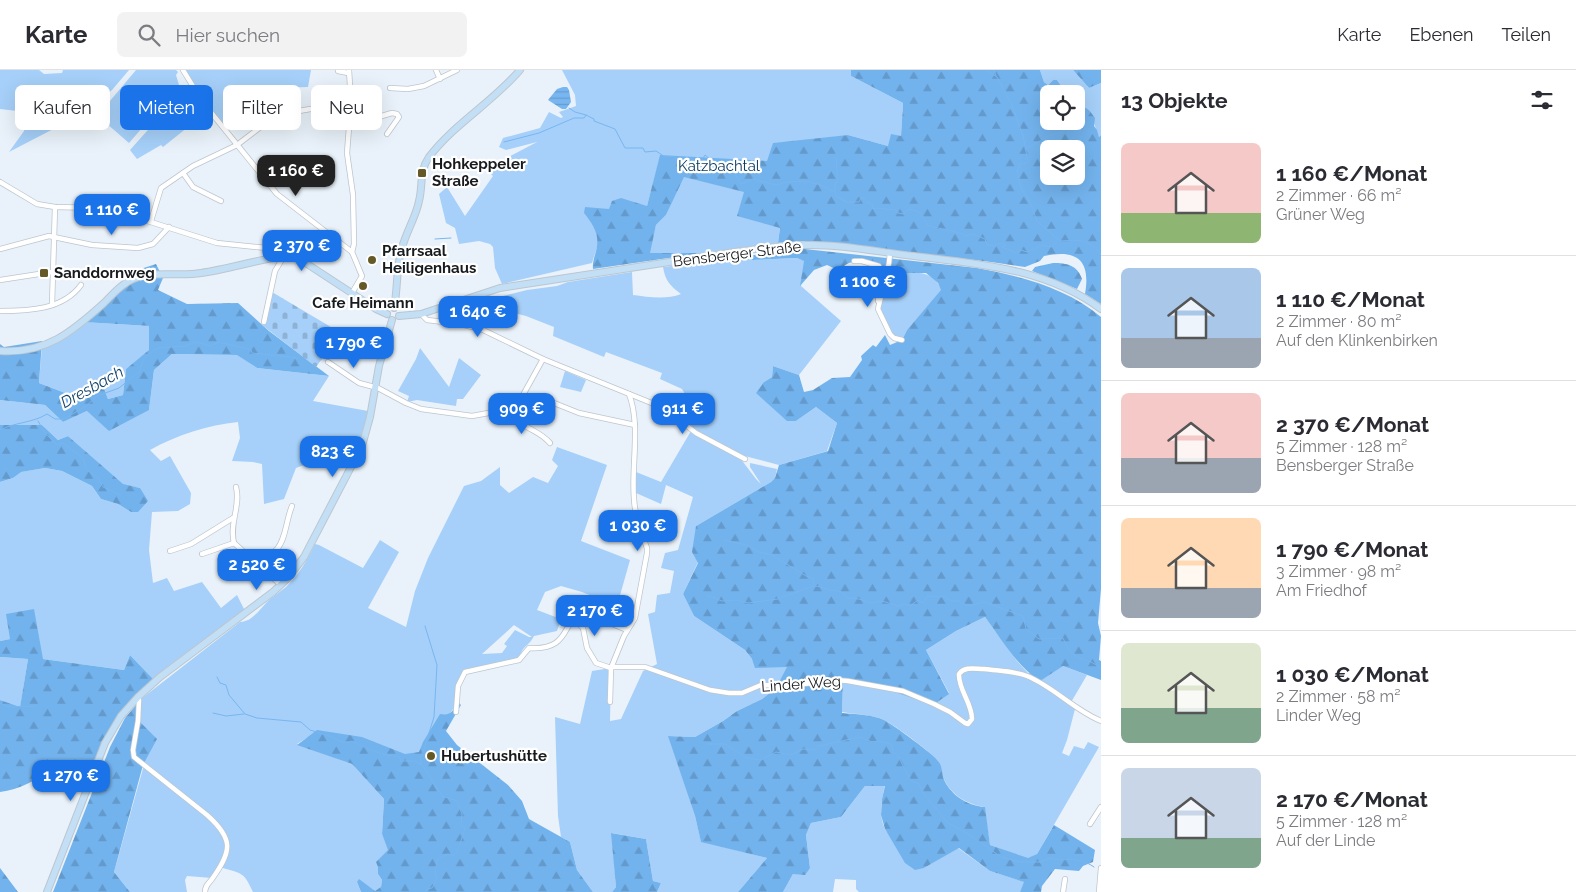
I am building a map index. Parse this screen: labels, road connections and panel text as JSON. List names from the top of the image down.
{
  "streets": {
    "main road": ["Bensberger Straße"],
    "street": ["Linder Weg"]
  },
  "water": ["Dresbach"],
  "parks": ["Katzbachtal"],
  "places": {
    "transit": ["Hohkeppeler Straße", "Sanddornweg"],
    "other": ["Pfarrsaal Heiligenhaus", "Cafe Heimann", "Hubertushütte"]
  },
  "page": {
    "header": "Karte",
    "search": "Hier suchen",
    "nav": ["Karte", "Ebenen", "Teilen"],
    "heading": "13 Objekte",
    "chip": [
      "Kaufen",
      "Mieten",
      "Filter",
      "Neu"
    ],
    "list": [
      {
        "name": "1 160 €/Monat",
        "note": "2 Zimmer · 66 m² · Grüner Weg"
      },
      {
        "name": "1 110 €/Monat",
        "note": "2 Zimmer · 80 m² · Auf den Klinkenbirken"
      },
      {
        "name": "2 370 €/Monat",
        "note": "5 Zimmer · 128 m² · Bensberger Straße"
      },
      {
        "name": "1 790 €/Monat",
        "note": "3 Zimmer · 98 m² · Am Friedhof"
      },
      {
        "name": "1 030 €/Monat",
        "note": "2 Zimmer · 58 m² · Linder Weg"
      },
      {
        "name": "2 170 €/Monat",
        "note": "5 Zimmer · 128 m² · Auf der Linde"
      }
    ],
    "price": [
      "1 160 €",
      "1 110 €",
      "2 370 €",
      "1 100 €",
      "1 640 €",
      "1 790 €",
      "909 €",
      "911 €",
      "823 €",
      "1 030 €",
      "2 520 €",
      "2 170 €",
      "1 270 €"
    ]
  }
}
